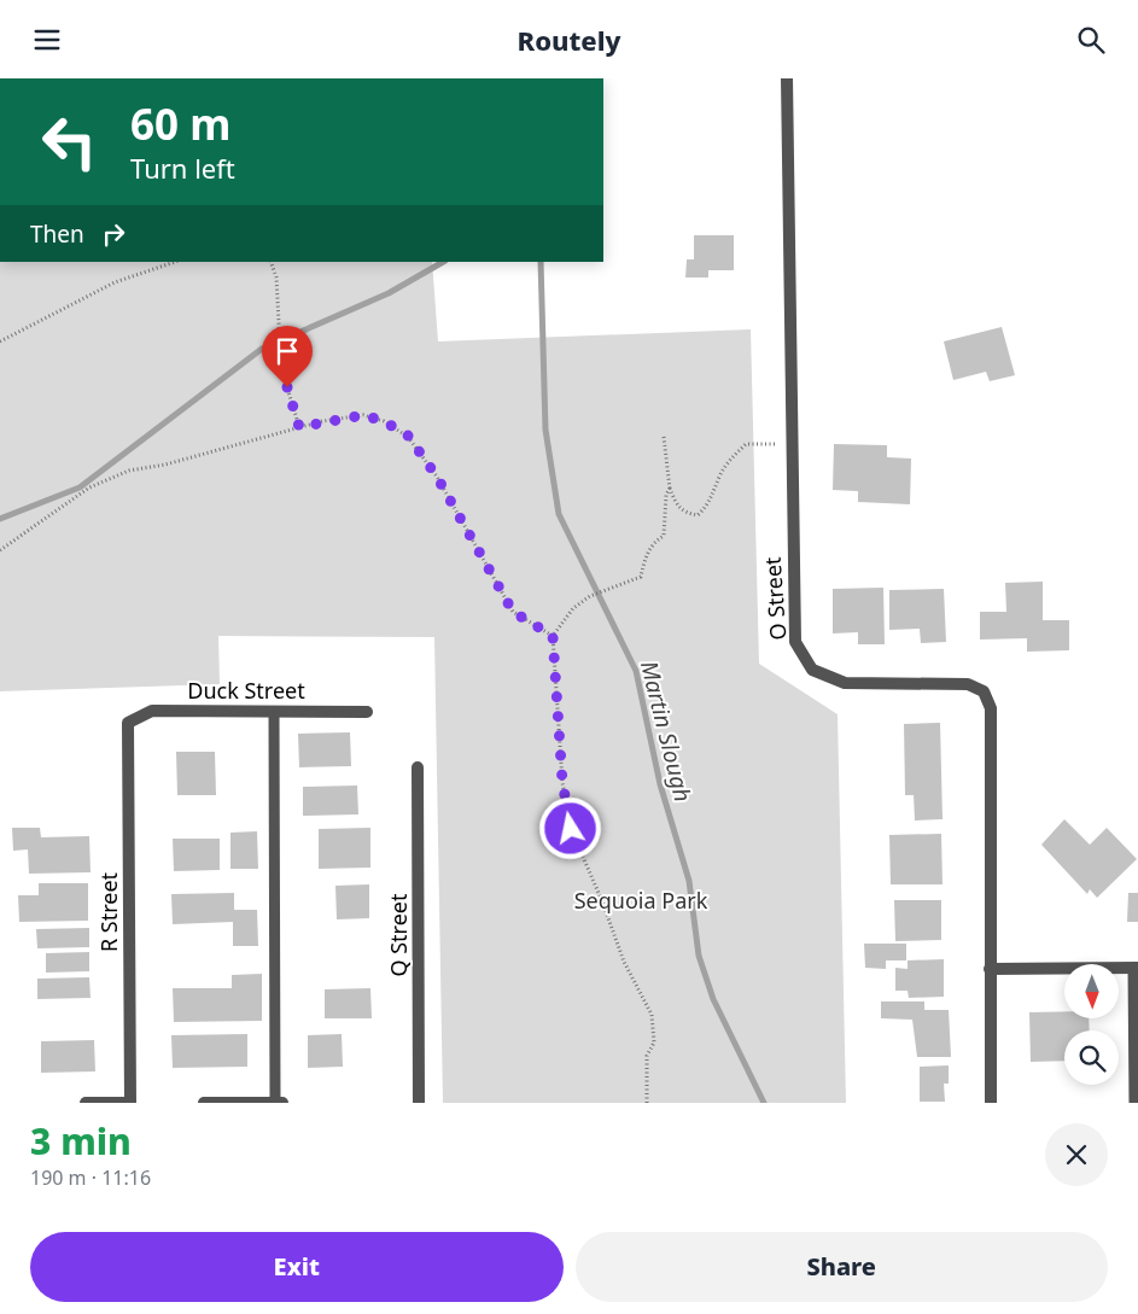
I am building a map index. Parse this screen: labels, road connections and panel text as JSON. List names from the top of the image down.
{
  "streets": {
    "street": [
      "O Street",
      "Duck Street",
      "R Street",
      "Q Street"
    ]
  },
  "crossings": [
    ["Duck Street", "R Street"]
  ],
  "water": ["Martin Slough"],
  "parks": ["Sequoia Park"],
  "north": "bottom",
  "page": {
    "header": "Routely",
    "turn": ["60 m", "Turn left"],
    "then": "Then",
    "heading": ["3 min", "190 m · 11:16"],
    "buttons": ["Exit", "Share"]
  }
}
